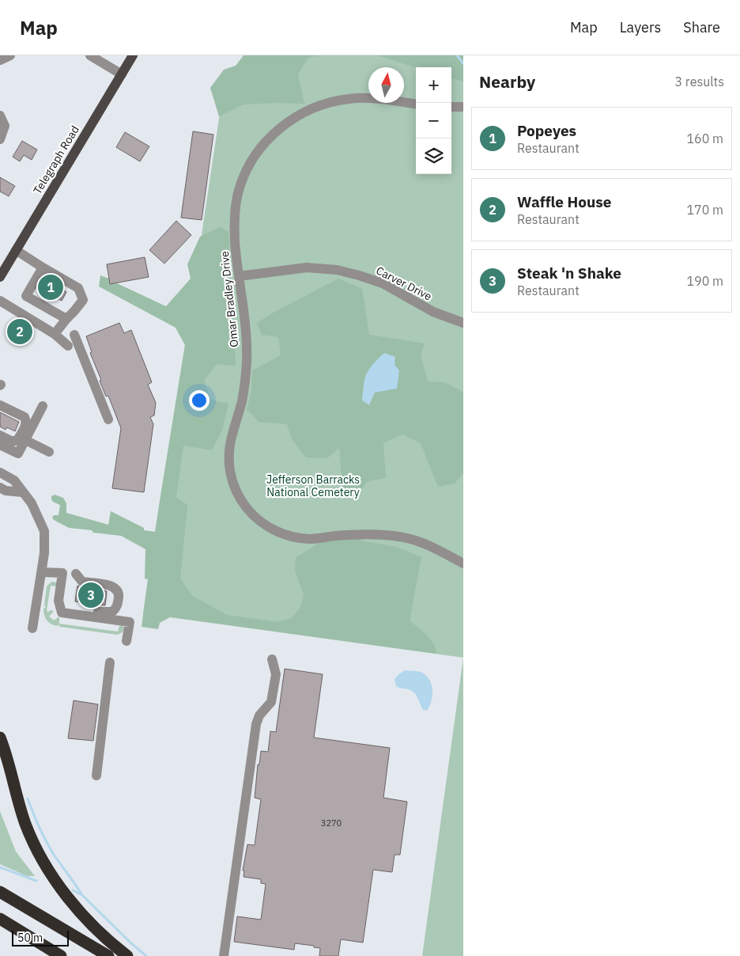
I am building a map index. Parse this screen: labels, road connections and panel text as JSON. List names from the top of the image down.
{
  "streets": {
    "main road": ["Telegraph Road"],
    "street": ["Carver Drive", "Omar Bradley Drive"]
  },
  "crossings": [
    ["Carver Drive", "Omar Bradley Drive"]
  ],
  "parks": ["Jefferson Barracks National Cemetery"],
  "house_numbers": ["3270"],
  "scale_bar": "50 m",
  "north": "top",
  "page": {
    "header": "Map",
    "nav": ["Map", "Layers", "Share"],
    "heading": ["Nearby", "3 results"],
    "map_buttons": ["+", "−"],
    "list": [
      {
        "mark": "1",
        "name": "Popeyes",
        "note": "Restaurant",
        "value": "160 m"
      },
      {
        "mark": "2",
        "name": "Waffle House",
        "note": "Restaurant",
        "value": "170 m"
      },
      {
        "mark": "3",
        "name": "Steak 'n Shake",
        "note": "Restaurant",
        "value": "190 m"
      }
    ],
    "pins": ["1", "2", "3"],
    "scale": "50 m"
  }
}
